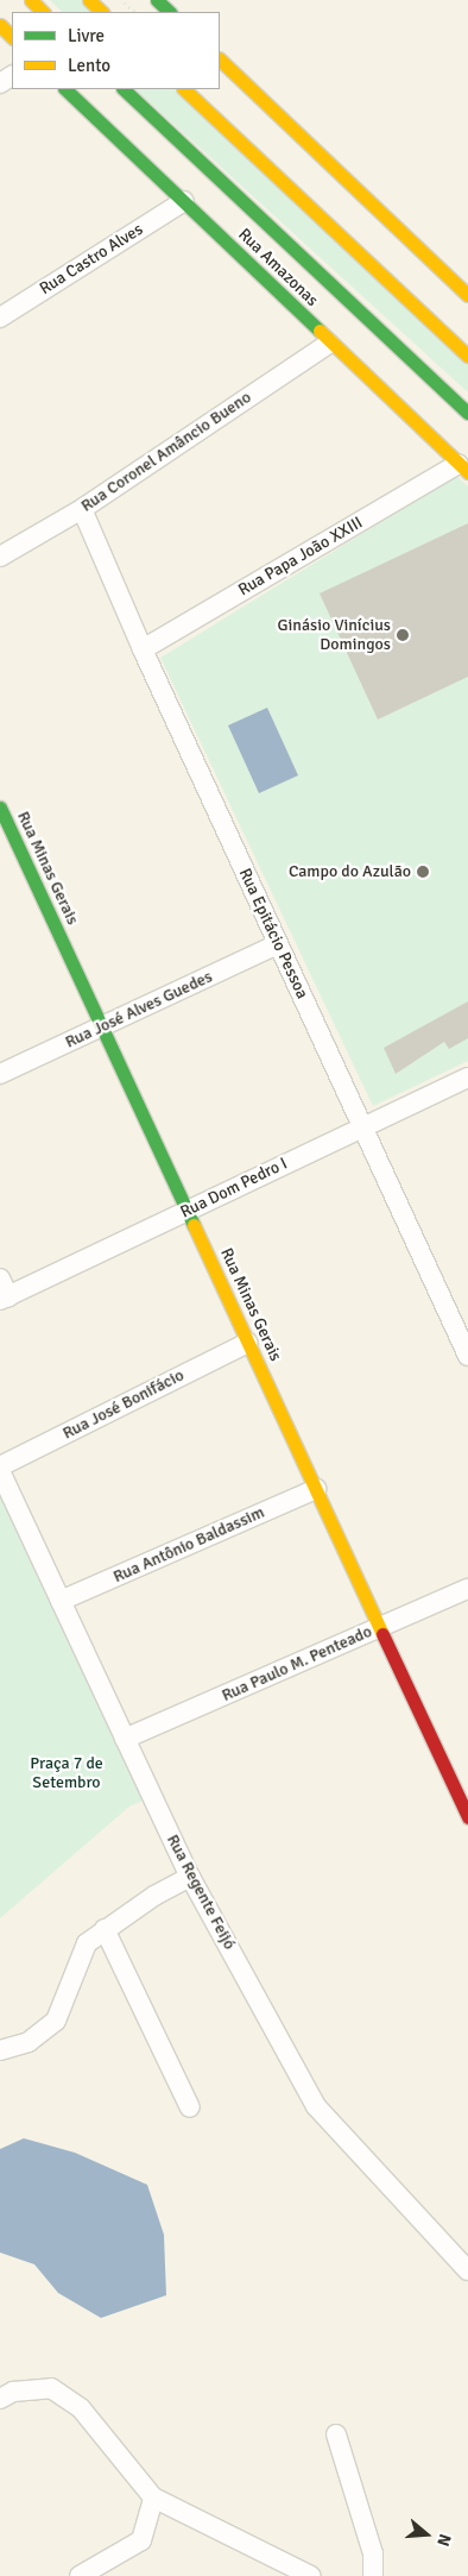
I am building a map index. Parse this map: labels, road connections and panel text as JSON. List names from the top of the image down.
{
  "streets": {
    "street": [
      "Rua Castro Alves",
      "Rua Amazonas",
      "Rua Coronel Amâncio Bueno",
      "Rua Papa João XXIII",
      "Rua Minas Gerais",
      "Rua Epitácio Pessoa",
      "Rua José Alves Guedes",
      "Rua Dom Pedro I",
      "Rua José Bonifácio",
      "Rua Antônio Baldassim",
      "Rua Paulo M. Penteado",
      "Rua Regente Feijó"
    ]
  },
  "crossings": [
    ["Rua Castro Alves", "Rua Amazonas"],
    ["Rua Amazonas", "Rua Coronel Amâncio Bueno"],
    ["Rua Amazonas", "Rua Papa João XXIII"],
    ["Rua Coronel Amâncio Bueno", "Rua Epitácio Pessoa"],
    ["Rua Papa João XXIII", "Rua Epitácio Pessoa"],
    ["Rua Minas Gerais", "Rua José Alves Guedes"],
    ["Rua Minas Gerais", "Rua Dom Pedro I"],
    ["Rua Minas Gerais", "Rua José Bonifácio"],
    ["Rua Minas Gerais", "Rua Antônio Baldassim"],
    ["Rua Minas Gerais", "Rua Paulo M. Penteado"],
    ["Rua Epitácio Pessoa", "Rua José Alves Guedes"],
    ["Rua Epitácio Pessoa", "Rua Dom Pedro I"],
    ["Rua José Bonifácio", "Rua Regente Feijó"],
    ["Rua Antônio Baldassim", "Rua Regente Feijó"],
    ["Rua Paulo M. Penteado", "Rua Regente Feijó"]
  ],
  "parks": ["Praça 7 de Setembro"],
  "places": ["Ginásio Vinícius Domingos", "Campo do Azulão"],
  "legend": ["Livre", "Lento"],
  "north": "right"
}
